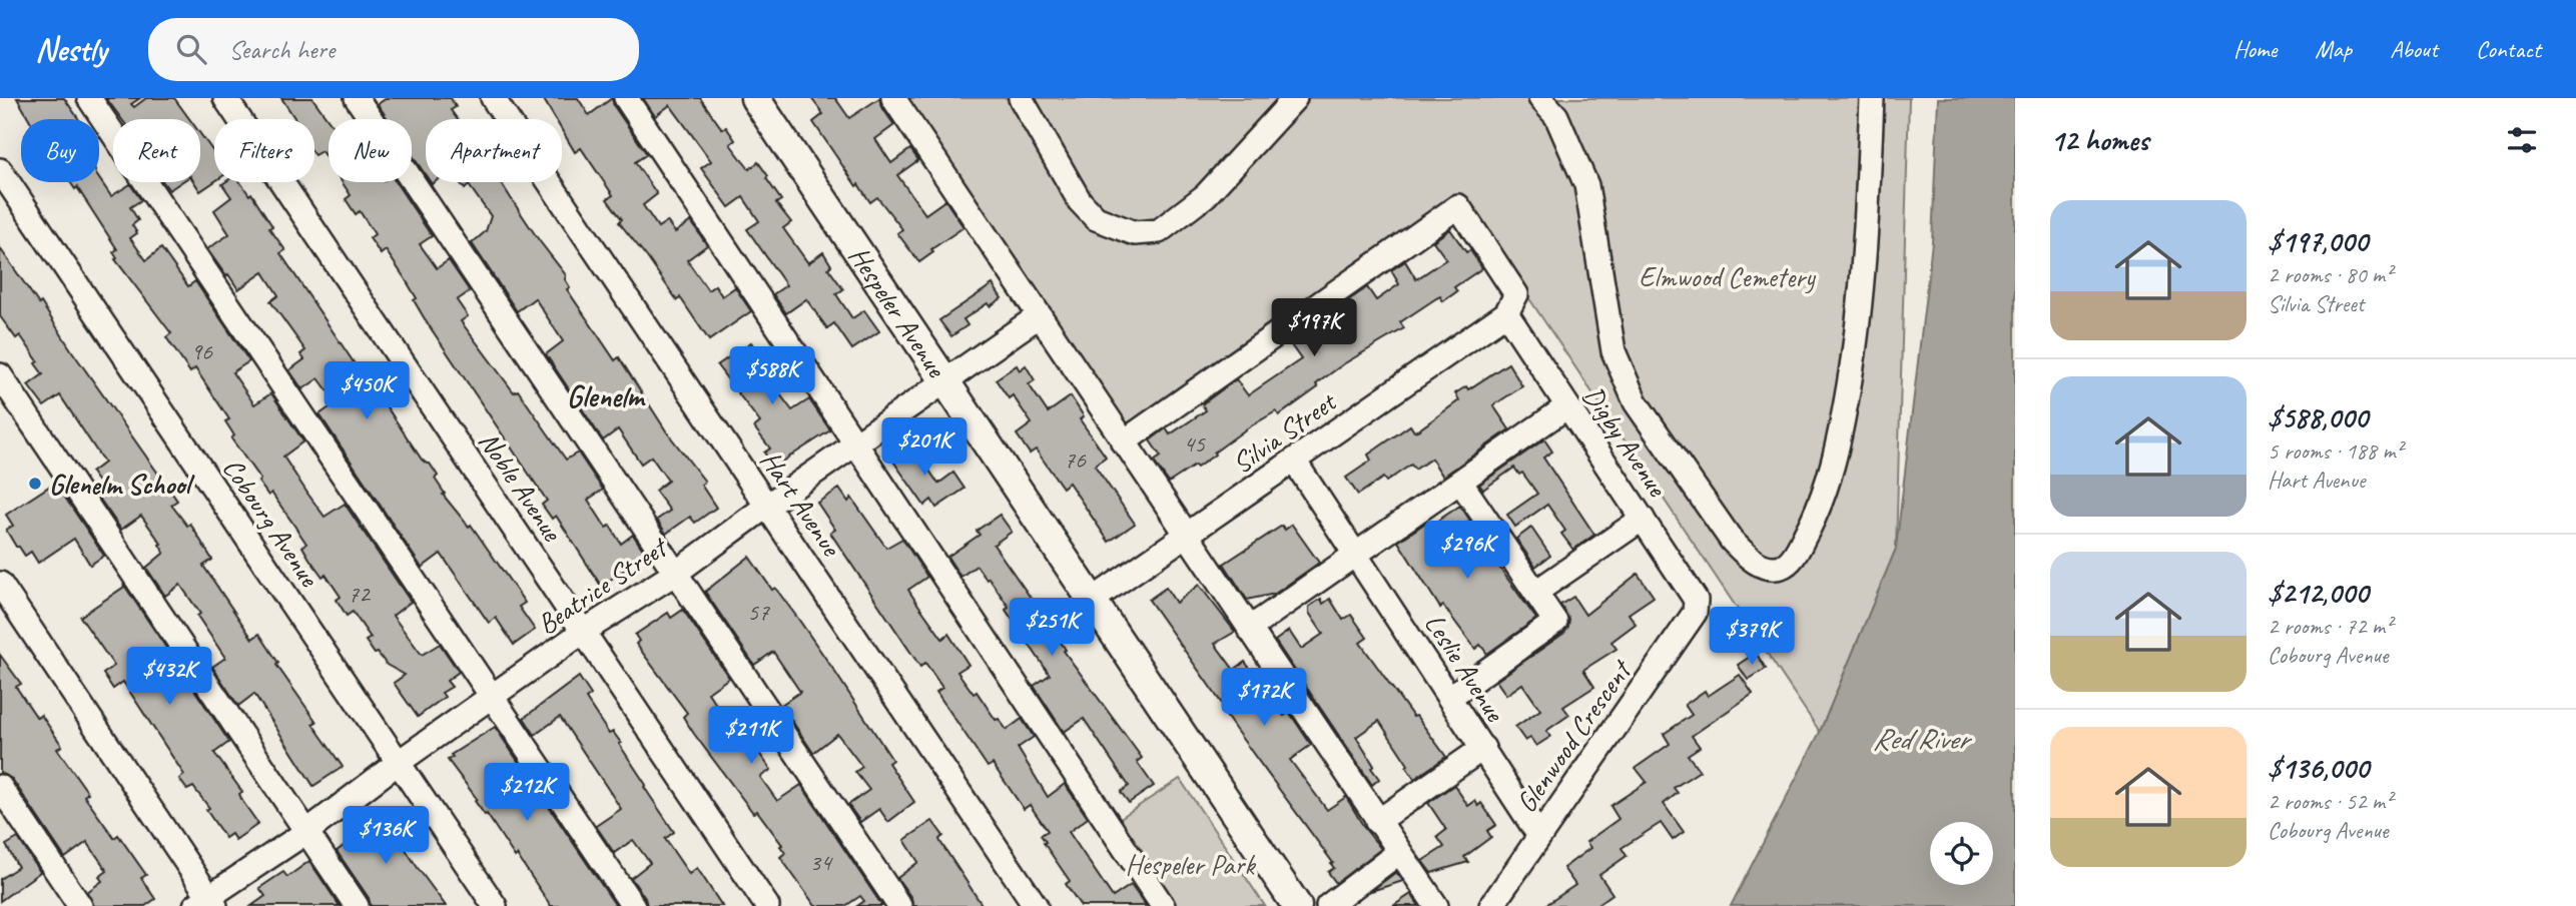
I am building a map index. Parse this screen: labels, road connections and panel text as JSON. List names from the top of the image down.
{
  "streets": {
    "main road": ["Hespeler Avenue"],
    "street": [
      "Silvia Street",
      "Digby Avenue",
      "Noble Avenue",
      "Hart Avenue",
      "Cobourg Avenue",
      "Beatrice Street",
      "Leslie Avenue",
      "Glenwood Crescent"
    ]
  },
  "crossings": [
    ["Hespeler Avenue", "Silvia Street"],
    ["Hespeler Avenue", "Beatrice Street"],
    ["Silvia Street", "Digby Avenue"],
    ["Silvia Street", "Leslie Avenue"],
    ["Digby Avenue", "Glenwood Crescent"],
    ["Noble Avenue", "Beatrice Street"],
    ["Hart Avenue", "Beatrice Street"],
    ["Cobourg Avenue", "Beatrice Street"],
    ["Leslie Avenue", "Glenwood Crescent"]
  ],
  "districts": ["Glenelm"],
  "water": ["Red River"],
  "parks": ["Elmwood Cemetery", "Hespeler Park"],
  "places": ["Glenelm School"],
  "house_numbers": [
    "96",
    "45",
    "76",
    "72",
    "57",
    "34"
  ],
  "page": {
    "header": "Nestly",
    "search": "Search here",
    "nav": [
      "Home",
      "Map",
      "About",
      "Contact"
    ],
    "heading": "12 homes",
    "chip": [
      "Buy",
      "Rent",
      "Filters",
      "New",
      "Apartment"
    ],
    "list": [
      {
        "name": "$197,000",
        "note": "2 rooms · 80 m² · Silvia Street"
      },
      {
        "name": "$588,000",
        "note": "5 rooms · 188 m² · Hart Avenue"
      },
      {
        "name": "$212,000",
        "note": "2 rooms · 72 m² · Cobourg Avenue"
      },
      {
        "name": "$136,000",
        "note": "2 rooms · 52 m² · Cobourg Avenue"
      }
    ],
    "price": [
      "$197K",
      "$588K",
      "$450K",
      "$201K",
      "$296K",
      "$251K",
      "$379K",
      "$432K",
      "$172K",
      "$211K",
      "$212K",
      "$136K"
    ]
  }
}
